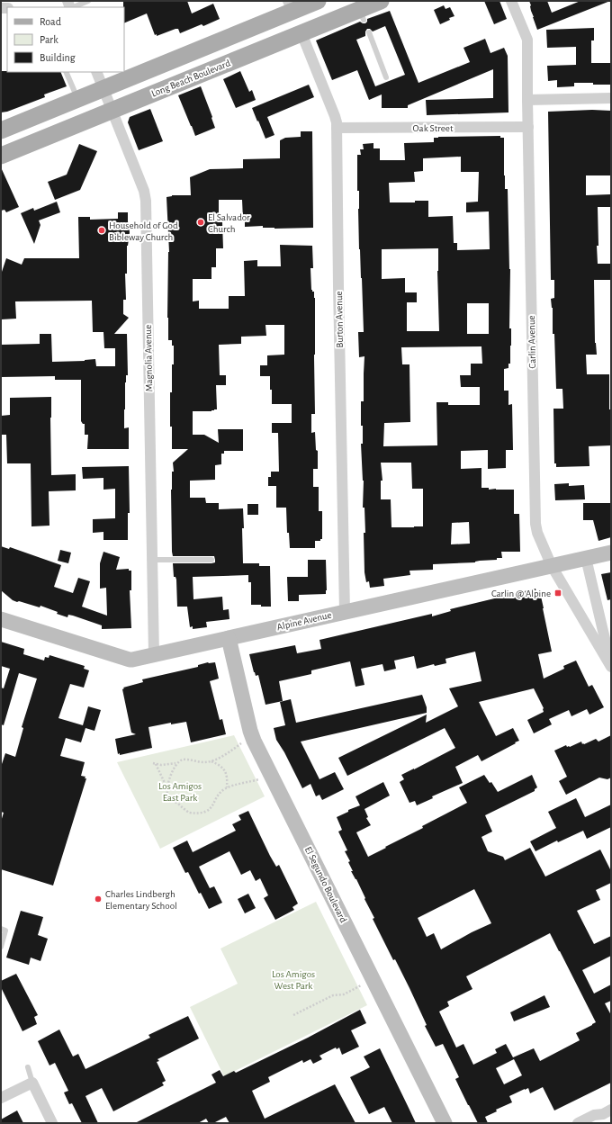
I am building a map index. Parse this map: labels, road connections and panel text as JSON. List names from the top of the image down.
{
  "streets": {
    "main road": ["Long Beach Boulevard"],
    "street": [
      "Oak Street",
      "Burton Avenue",
      "Carlin Avenue",
      "Magnolia Avenue",
      "Alpine Avenue",
      "El Segundo Boulevard"
    ]
  },
  "crossings": [
    ["Long Beach Boulevard", "Burton Avenue"],
    ["Long Beach Boulevard", "Magnolia Avenue"],
    ["Oak Street", "Burton Avenue"],
    ["Oak Street", "Carlin Avenue"],
    ["Burton Avenue", "Alpine Avenue"],
    ["Carlin Avenue", "Alpine Avenue"],
    ["Magnolia Avenue", "Alpine Avenue"],
    ["Alpine Avenue", "El Segundo Boulevard"]
  ],
  "parks": ["Los Amigos East Park", "Los Amigos West Park"],
  "places": {
    "other": ["El Salvador Church", "Household of God Bibleway Church", "Charles Lindbergh Elementary School"],
    "transit": ["Carlin @ Alpine"]
  },
  "legend": ["Road", "Park", "Building"]
}
